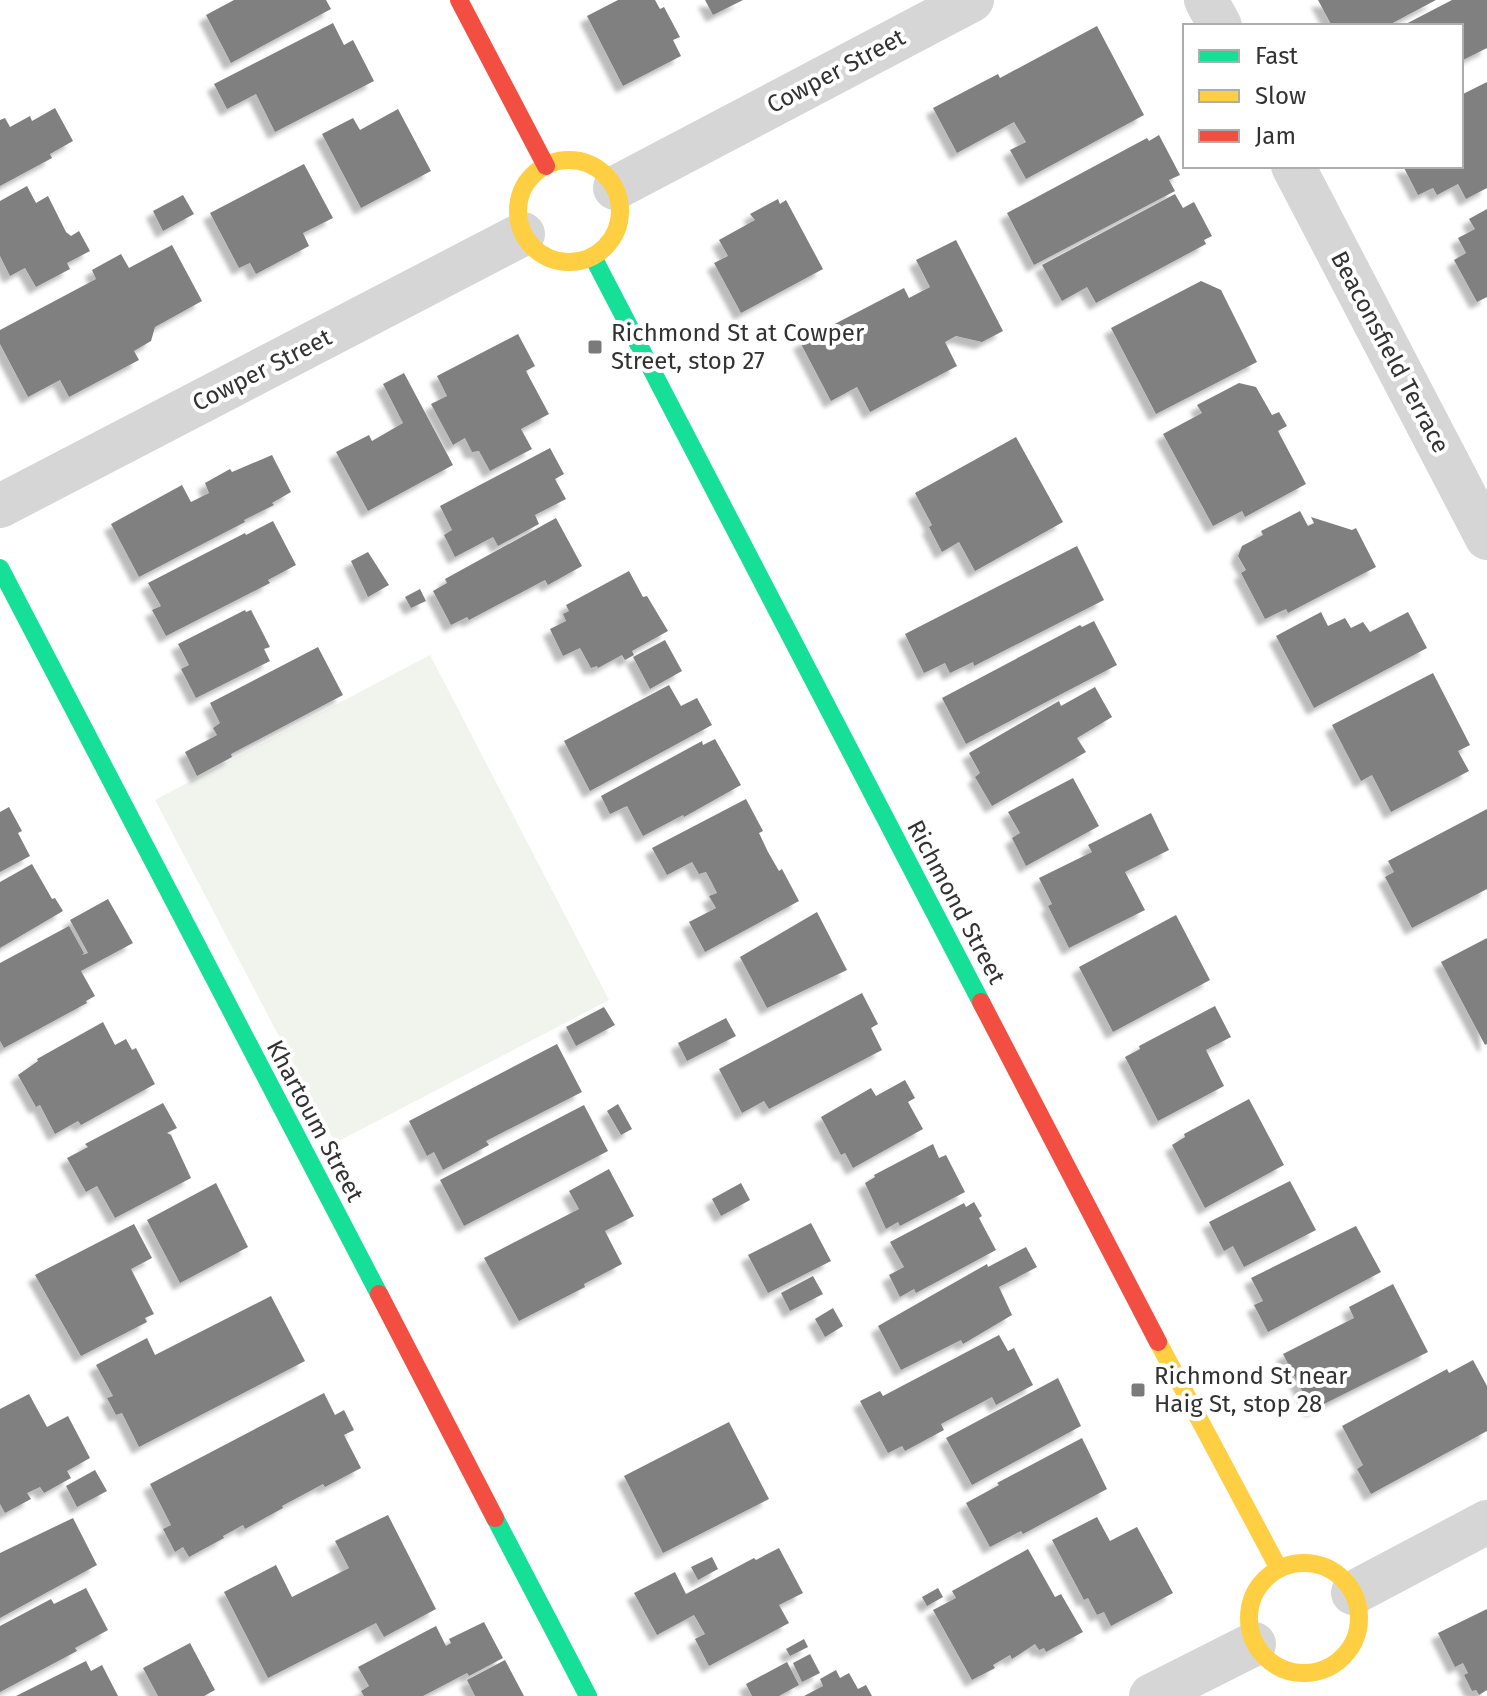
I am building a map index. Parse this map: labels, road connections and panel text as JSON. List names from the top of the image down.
{
  "streets": {
    "street": [
      "Cowper Street",
      "Beaconsfield Terrace",
      "Richmond Street",
      "Khartoum Street"
    ]
  },
  "crossings": [
    ["Cowper Street", "Richmond Street"]
  ],
  "places": {
    "transit": ["Richmond St at Cowper Street, stop 27", "Richmond St near Haig St, stop 28"]
  },
  "legend": ["Fast", "Slow", "Jam"]
}
